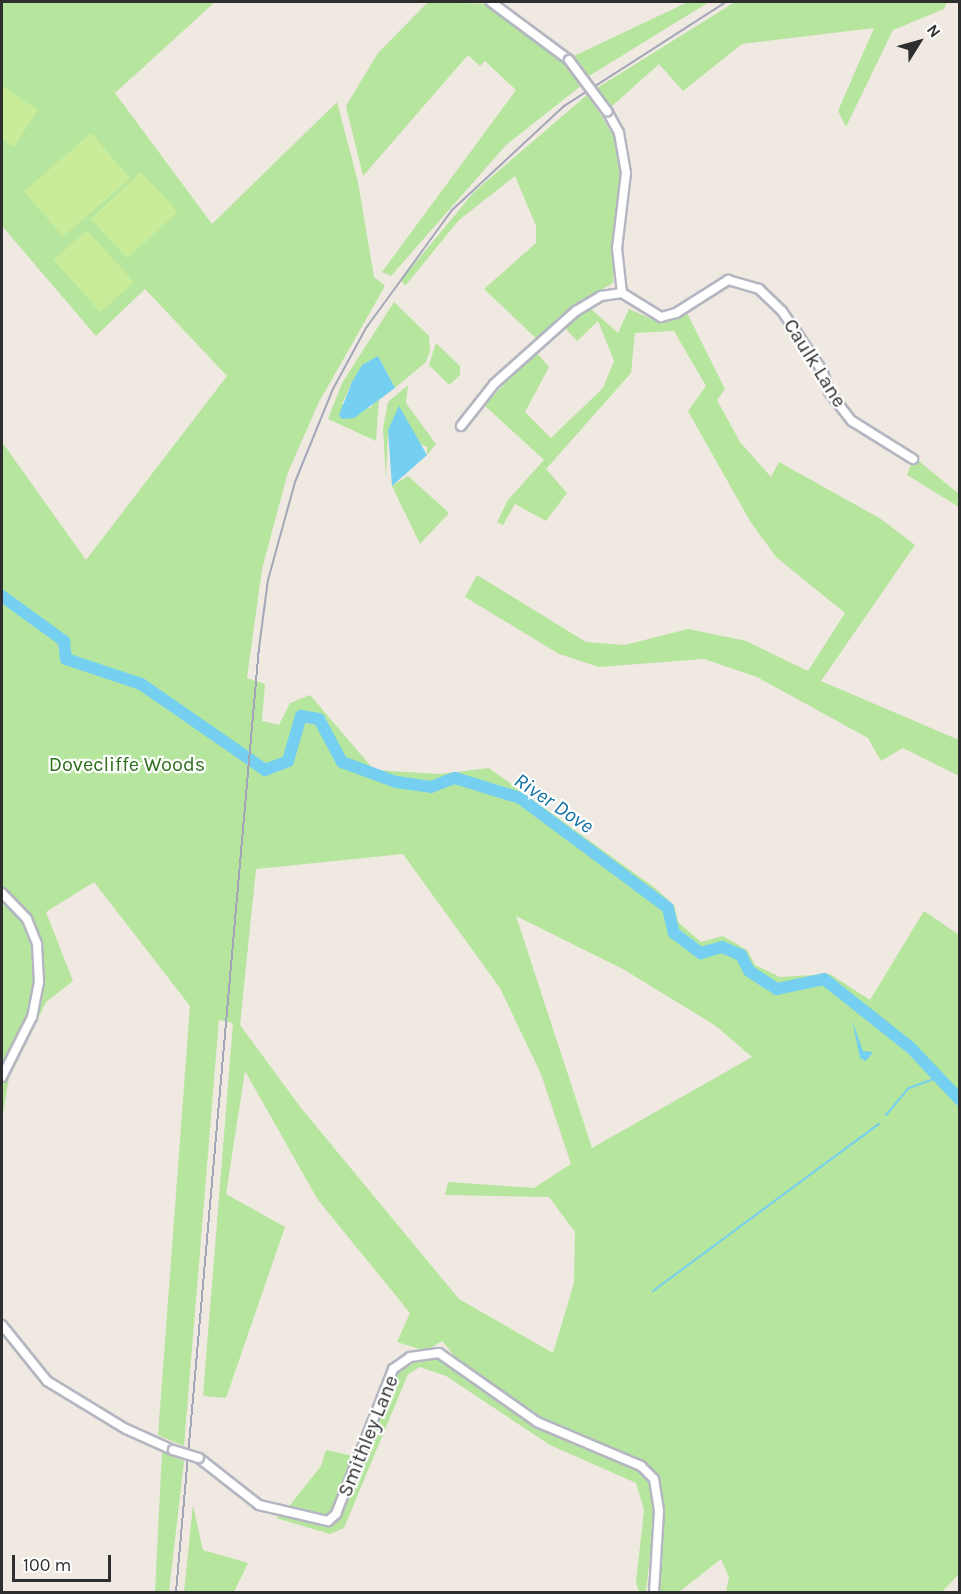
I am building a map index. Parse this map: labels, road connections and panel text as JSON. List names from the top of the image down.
{
  "streets": {
    "street": ["Caulk Lane", "Smithley Lane"]
  },
  "water": ["River Dove"],
  "parks": ["Dovecliffe Woods"],
  "scale_bar": "100 m",
  "north": "top right"
}
